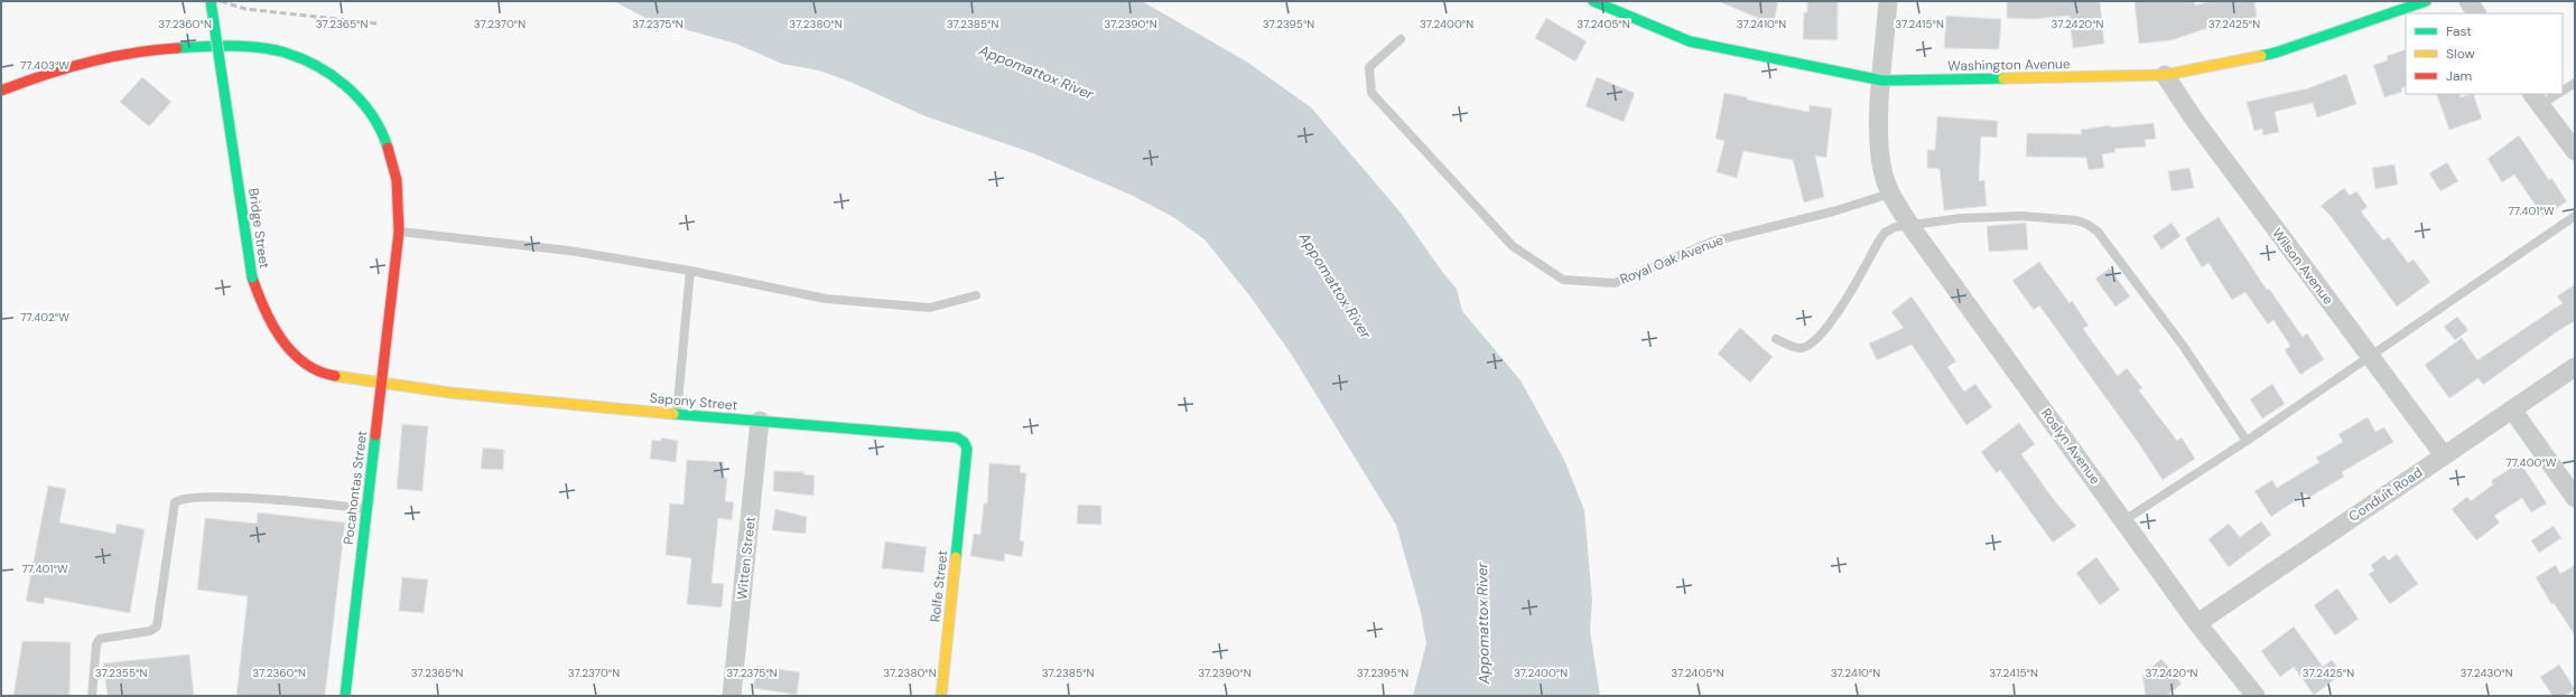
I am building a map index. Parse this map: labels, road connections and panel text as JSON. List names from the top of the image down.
{
  "streets": {
    "street": [
      "Washington Avenue",
      "Bridge Street",
      "Wilson Avenue",
      "Sapony Street",
      "Roslyn Avenue",
      "Pocahontas Street",
      "Conduit Road",
      "Witten Street",
      "Rolfe Street"
    ],
    "lane": ["Royal Oak Avenue"]
  },
  "crossings": [
    ["Washington Avenue", "Wilson Avenue"],
    ["Bridge Street", "Sapony Street"],
    ["Bridge Street", "Pocahontas Street"],
    ["Royal Oak Avenue", "Roslyn Avenue"],
    ["Wilson Avenue", "Conduit Road"],
    ["Sapony Street", "Pocahontas Street"],
    ["Sapony Street", "Witten Street"],
    ["Sapony Street", "Rolfe Street"],
    ["Roslyn Avenue", "Conduit Road"]
  ],
  "water": ["Appomattox River"],
  "legend": ["Fast", "Slow", "Jam"],
  "coordinates": [
    "37.2360°N",
    "37.2365°N",
    "37.2370°N",
    "37.2375°N",
    "37.2380°N",
    "37.2385°N",
    "37.2390°N",
    "37.2395°N",
    "37.2400°N",
    "37.2405°N",
    "37.2410°N",
    "37.2415°N",
    "37.2420°N",
    "37.2425°N",
    "77.403°W",
    "77.401°W",
    "77.402°W",
    "77.400°W",
    "37.2355°N",
    "37.2430°N"
  ]
}
